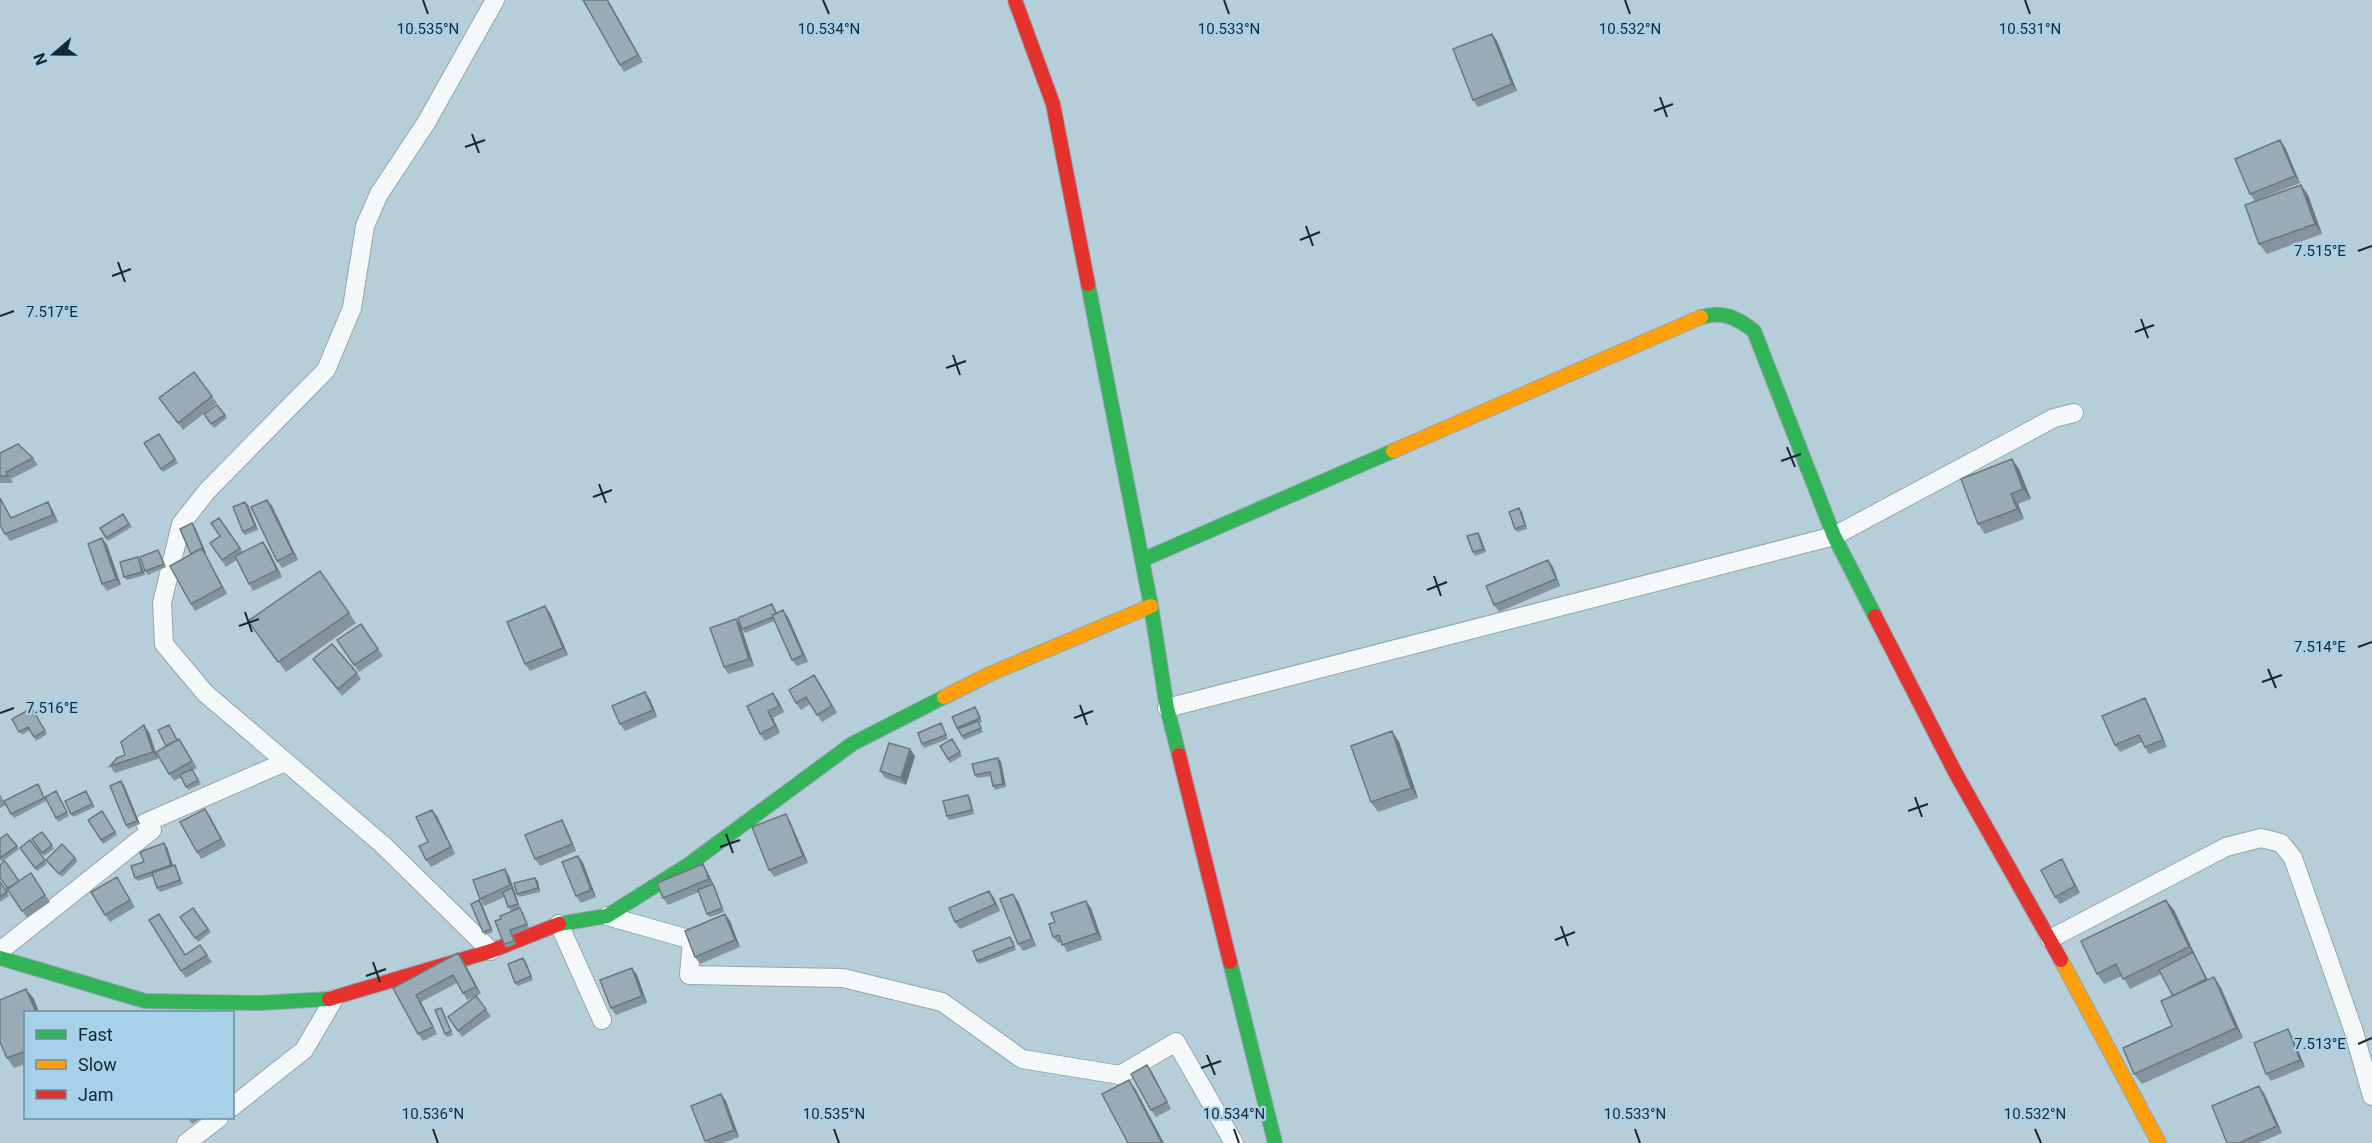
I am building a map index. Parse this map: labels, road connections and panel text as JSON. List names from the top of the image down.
{
  "legend": ["Fast", "Slow", "Jam"],
  "north": "left",
  "coordinates": [
    "10.535°N",
    "10.534°N",
    "10.533°N",
    "10.532°N",
    "10.531°N",
    "7.515°E",
    "7.517°E",
    "7.514°E",
    "7.516°E",
    "7.513°E",
    "10.536°N"
  ]
}
